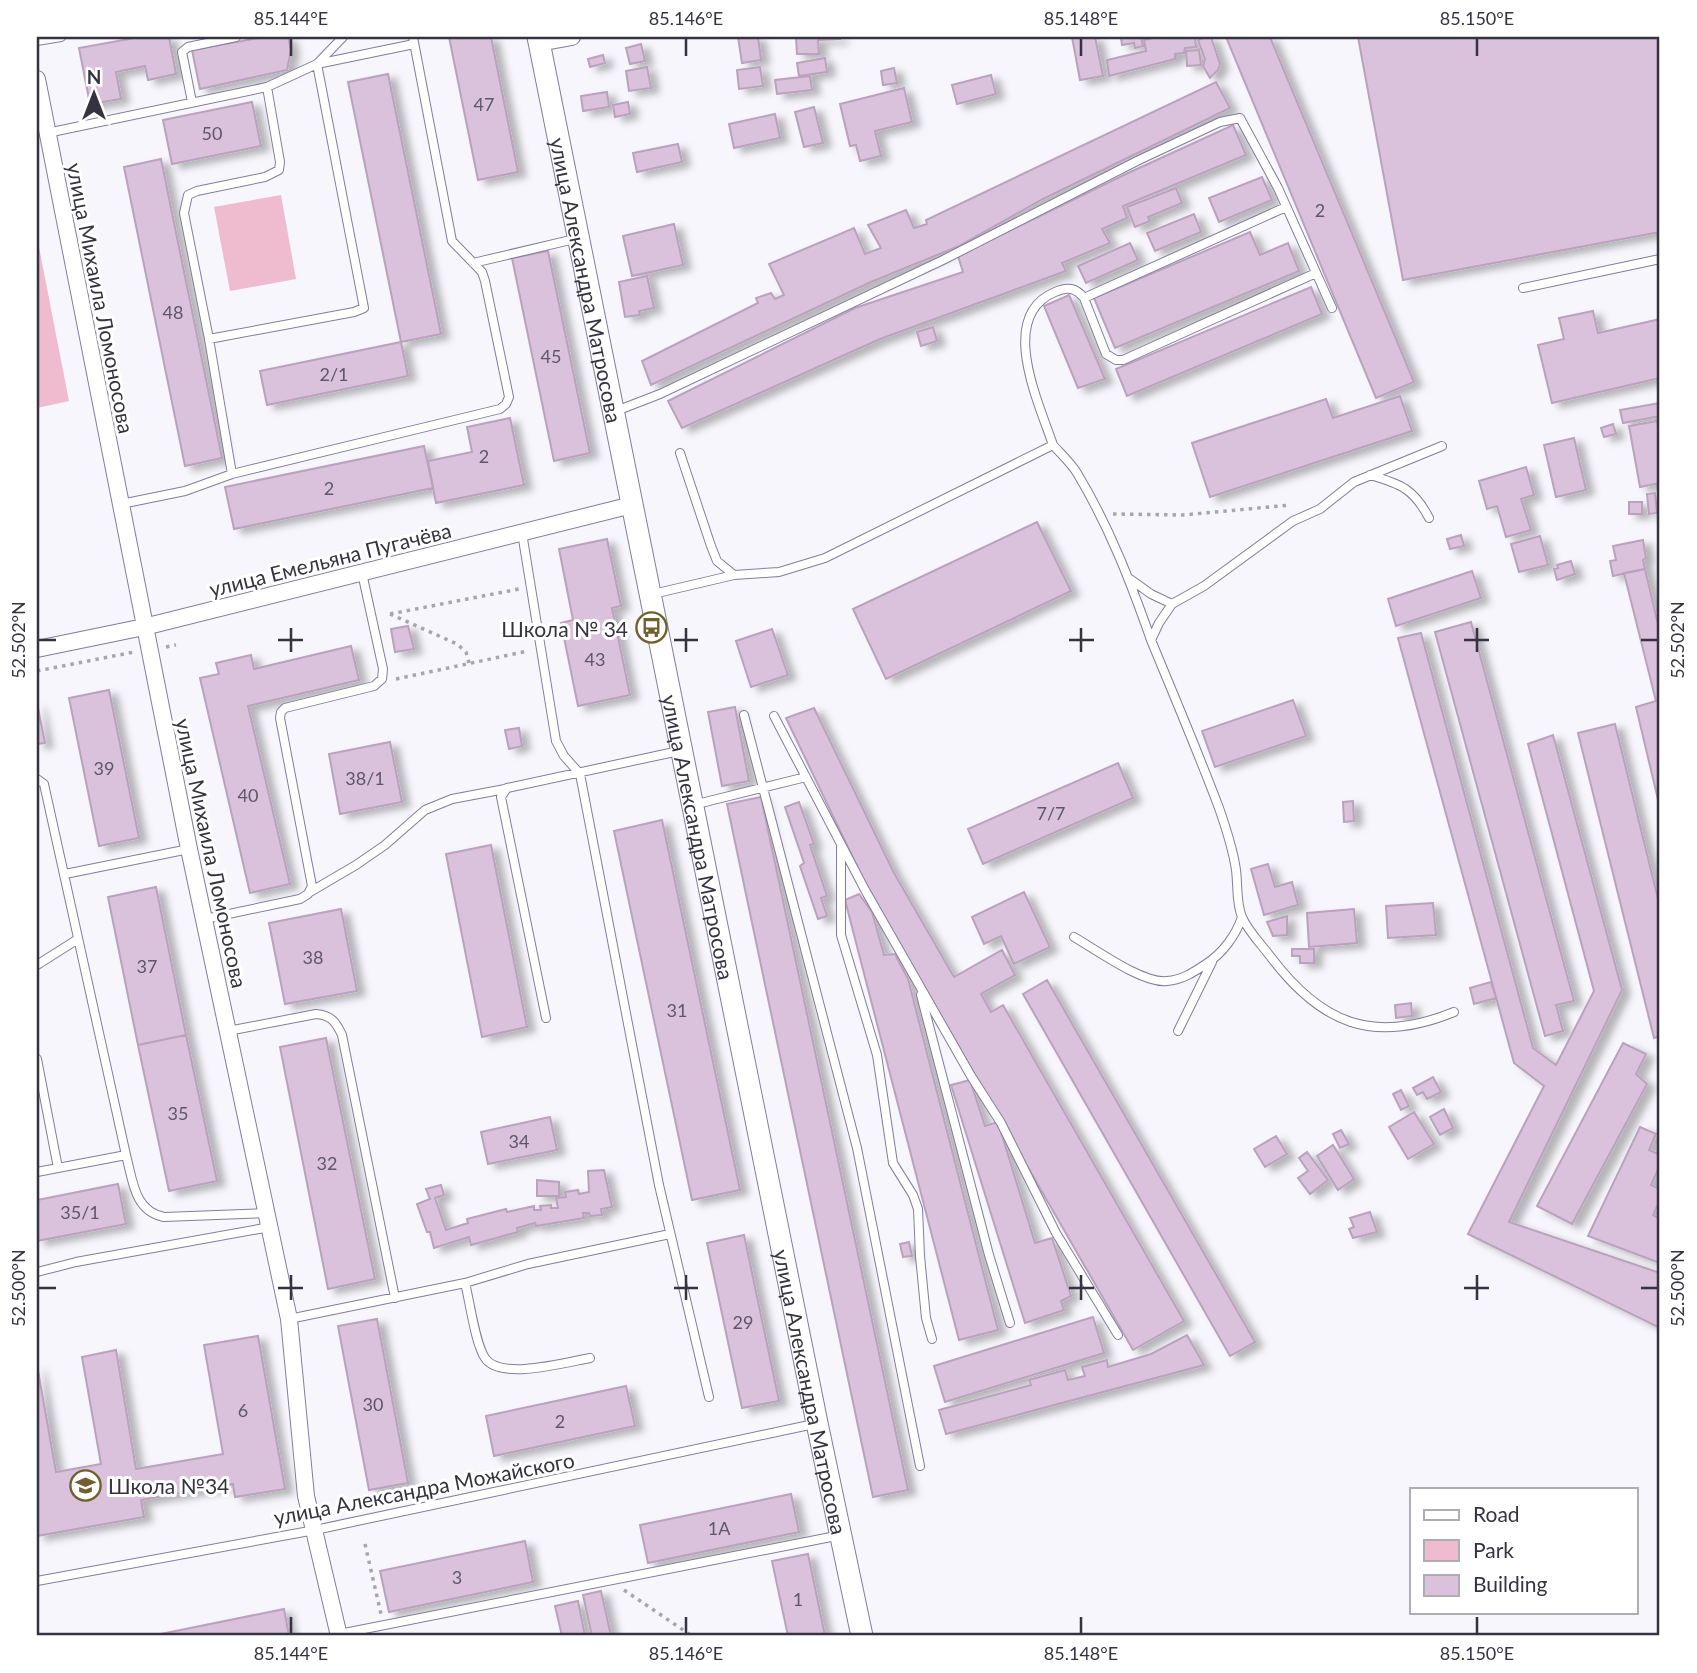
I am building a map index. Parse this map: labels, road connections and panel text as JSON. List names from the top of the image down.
{
  "streets": {
    "street": ["улица Александра Матросова", "улица Михаила Ломоносова", "улица Емельяна Пугачёва"],
    "lane": ["улица Александра Можайского"]
  },
  "crossings": [
    ["улица Александра Матросова", "улица Емельяна Пугачёва"],
    ["улица Александра Матросова", "улица Александра Можайского"],
    ["улица Михаила Ломоносова", "улица Емельяна Пугачёва"],
    ["улица Михаила Ломоносова", "улица Александра Можайского"]
  ],
  "places": {
    "bus stop": ["Школа № 34"],
    "school or university": ["Школа №34"]
  },
  "house_numbers": [
    "47",
    "50",
    "2",
    "48",
    "45",
    "2/1",
    "2",
    "2",
    "43",
    "39",
    "38/1",
    "40",
    "7/7",
    "38",
    "37",
    "31",
    "35",
    "34",
    "32",
    "35/1",
    "29",
    "30",
    "6",
    "2",
    "1А",
    "3",
    "1"
  ],
  "legend": ["Road", "Park", "Building"],
  "north": "top",
  "coordinates": [
    "85.144°E",
    "85.146°E",
    "85.148°E",
    "85.150°E",
    "52.502°N",
    "52.500°N"
  ]
}
